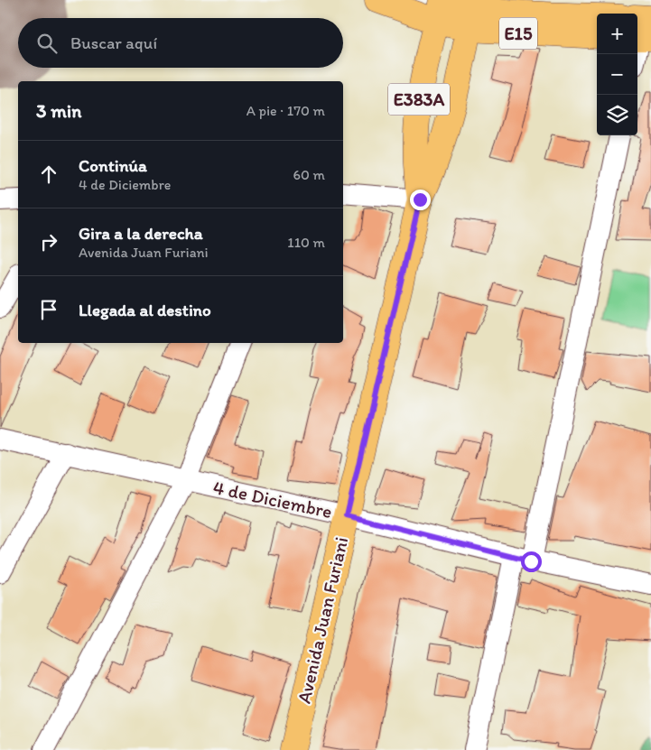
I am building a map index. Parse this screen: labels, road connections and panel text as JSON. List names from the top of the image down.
{
  "streets": {
    "main road": ["E15", "E383A", "Avenida Juan Furiani"],
    "street": ["4 de Diciembre"]
  },
  "crossings": [
    ["E15", "Avenida Juan Furiani"],
    ["4 de Diciembre", "Avenida Juan Furiani"]
  ],
  "page": {
    "map_buttons": ["+", "−"],
    "search": "Buscar aquí",
    "heading": ["3 min", "A pie · 170 m"],
    "list": [
      ["Continúa", "4 de Diciembre", "60 m"],
      ["Gira a la derecha", "Avenida Juan Furiani", "110 m"],
      "Llegada al destino"
    ]
  }
}
